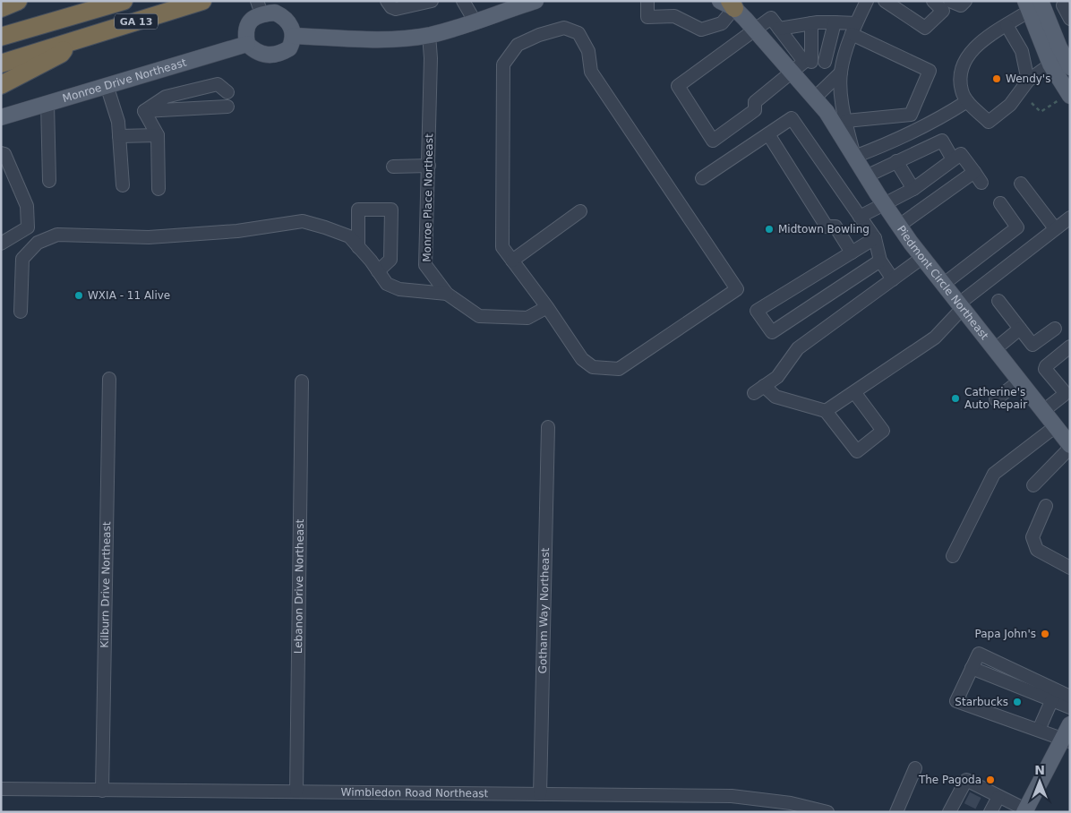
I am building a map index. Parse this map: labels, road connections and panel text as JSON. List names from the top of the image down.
{
  "streets": {
    "highway": ["GA 13"],
    "main road": ["Monroe Drive Northeast", "Piedmont Circle Northeast"],
    "street": [
      "Monroe Place Northeast",
      "Kilburn Drive Northeast",
      "Lebanon Drive Northeast",
      "Gotham Way Northeast",
      "Wimbledon Road Northeast"
    ]
  },
  "crossings": [
    ["Kilburn Drive Northeast", "Wimbledon Road Northeast"],
    ["Lebanon Drive Northeast", "Wimbledon Road Northeast"],
    ["Gotham Way Northeast", "Wimbledon Road Northeast"]
  ],
  "places": [
    "Wendy's",
    "Midtown Bowling",
    "WXIA - 11 Alive",
    "Catherine's Auto Repair",
    "Papa John's",
    "Starbucks",
    "The Pagoda"
  ],
  "north": "top"
}
